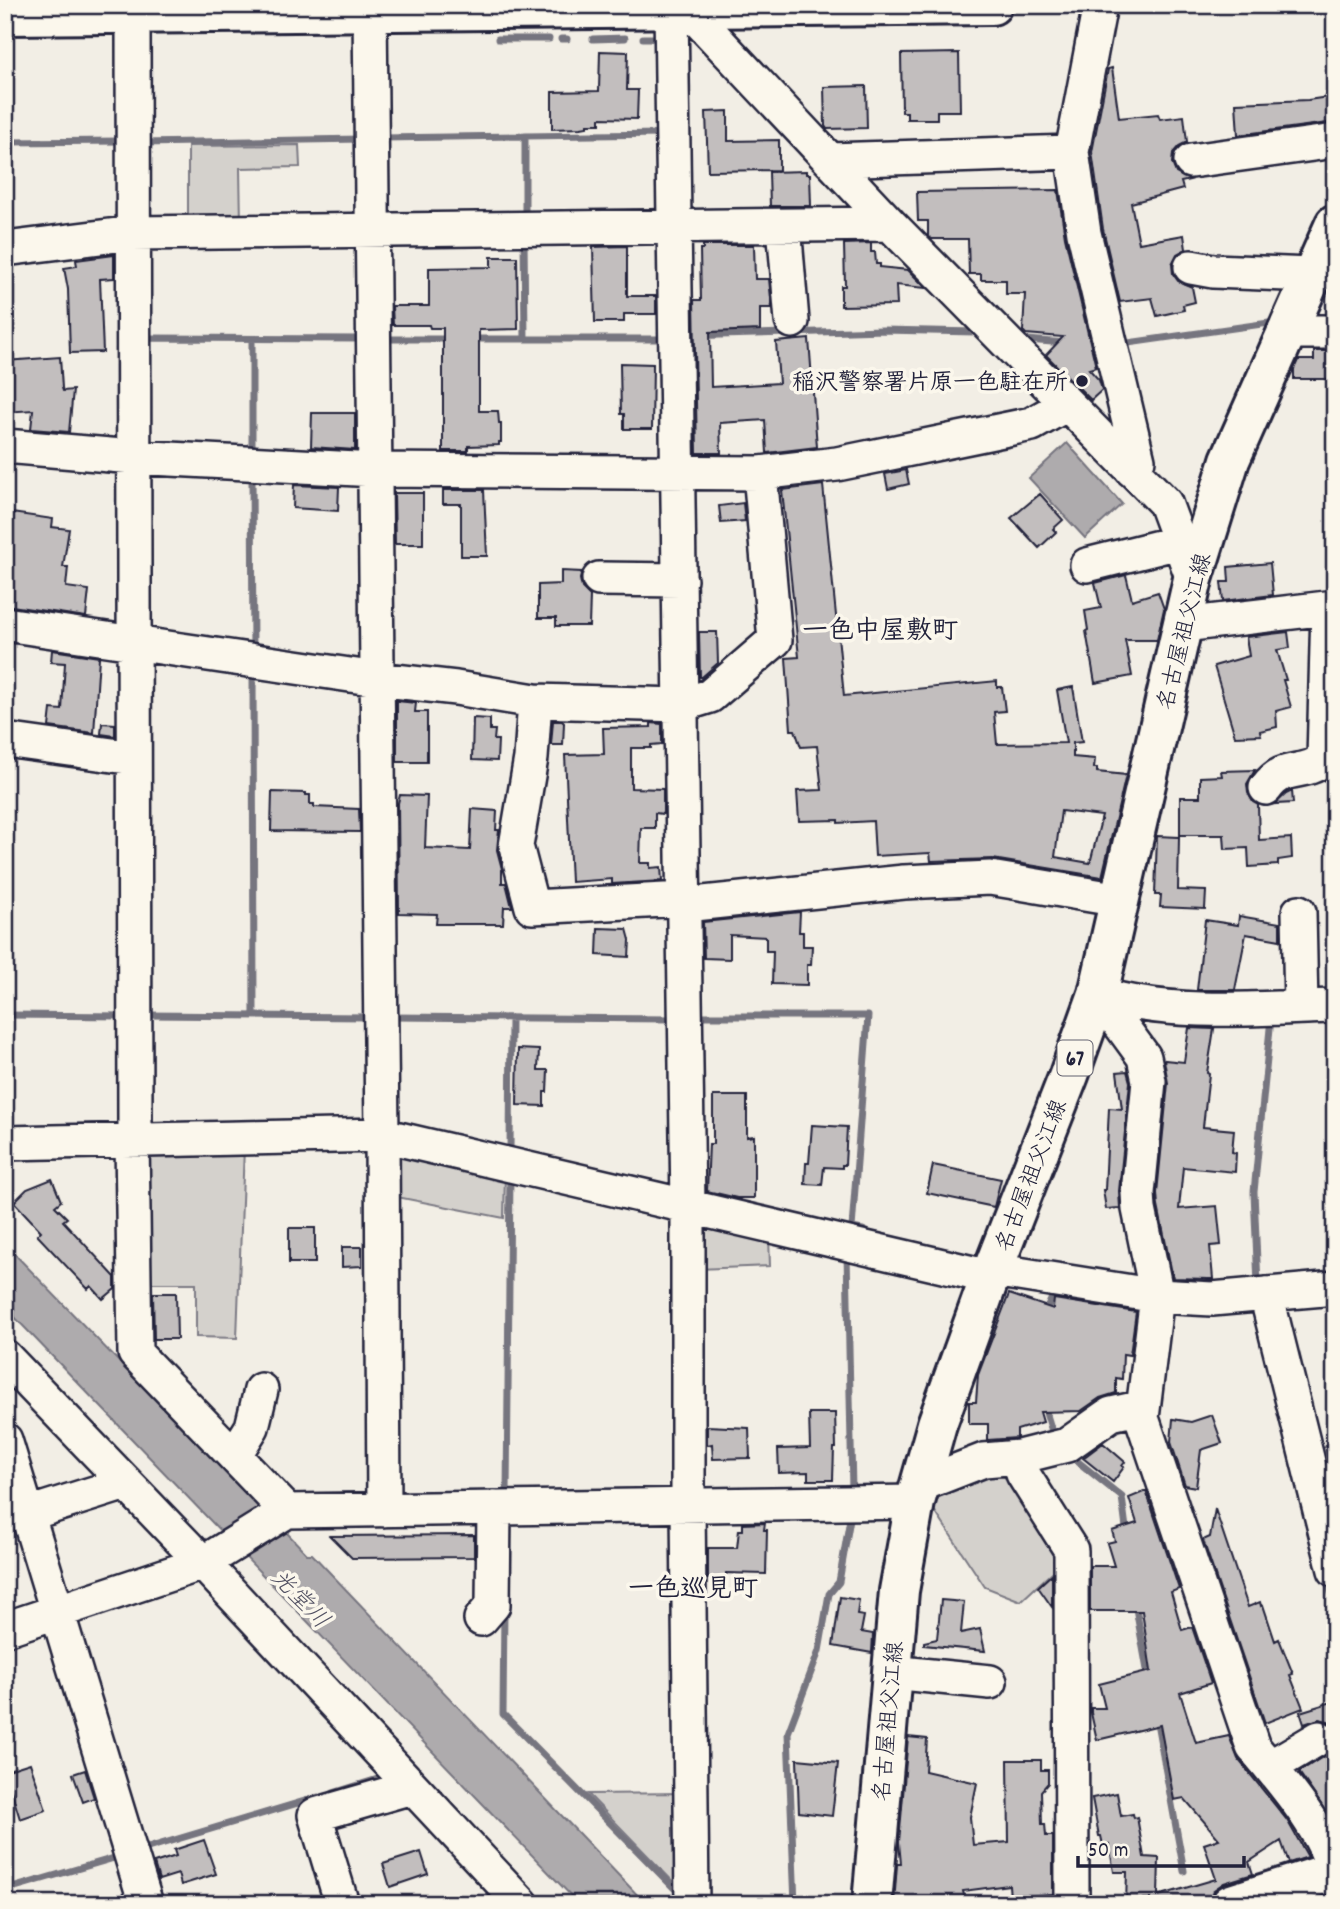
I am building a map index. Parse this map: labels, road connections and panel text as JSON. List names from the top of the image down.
{
  "streets": {
    "main road": ["名古屋祖父江線", "67"]
  },
  "districts": ["一色中屋敷町", "一色巡見町"],
  "water": ["光堂川"],
  "places": ["稲沢警察署片原一色駐在所"],
  "scale_bar": "50 m"
}
